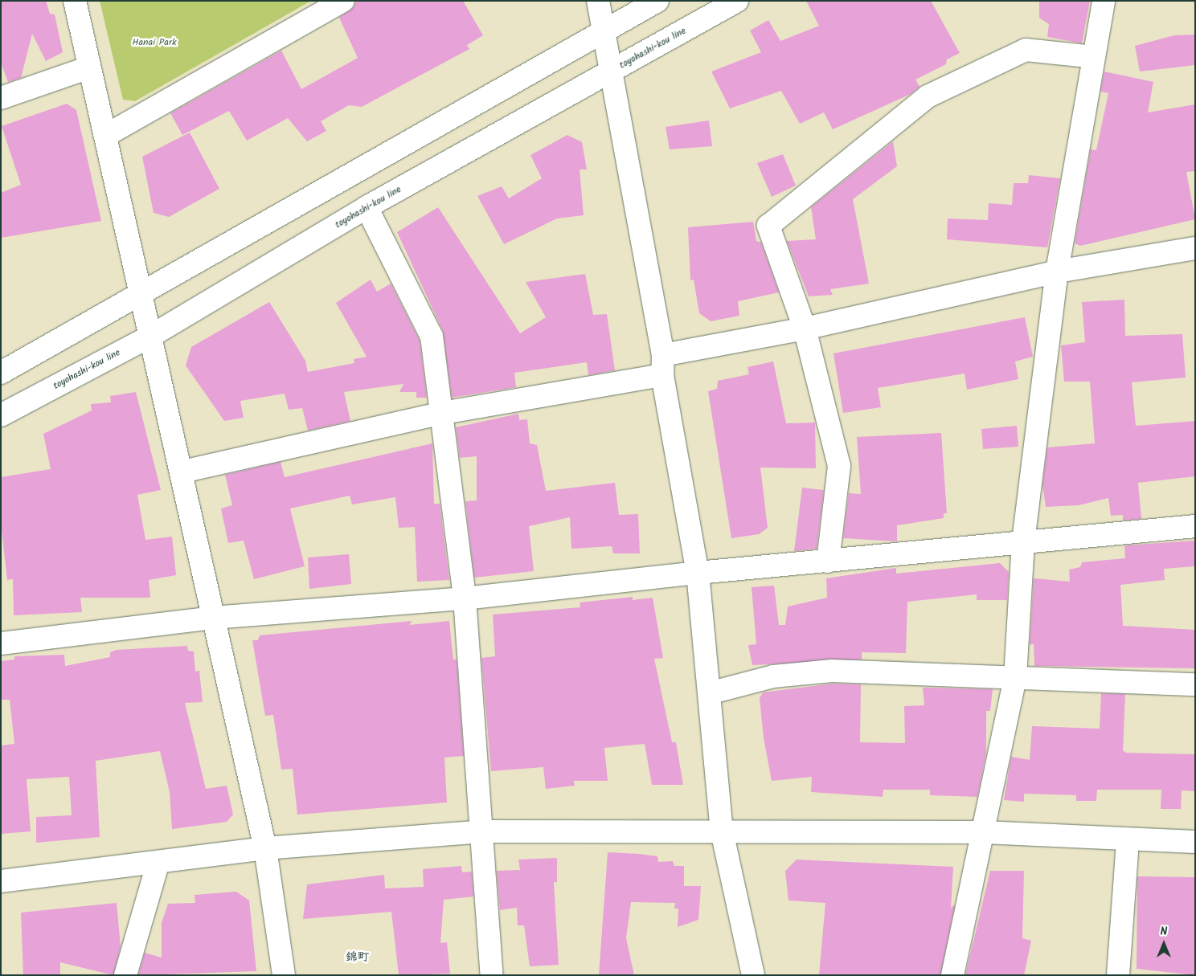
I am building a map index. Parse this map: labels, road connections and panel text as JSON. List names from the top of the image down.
{
  "streets": {
    "street": ["toyohashi-kou line"]
  },
  "districts": ["錦町"],
  "parks": ["Hanai Park"],
  "north": "top"
}
